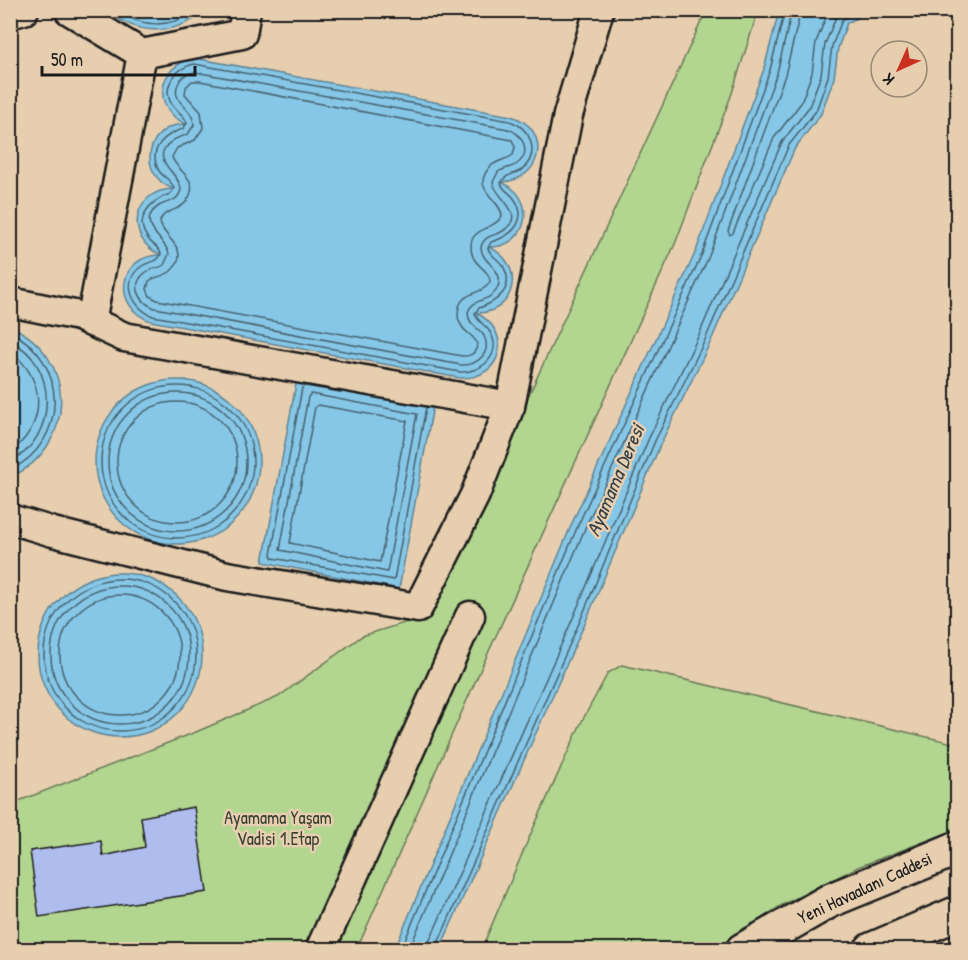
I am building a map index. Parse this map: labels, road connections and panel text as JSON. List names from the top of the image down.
{
  "streets": {
    "main road": ["Yeni Havaalanı Caddesi"]
  },
  "water": ["Ayamama Deresi"],
  "parks": ["Ayamama Yaşam Vadisi 1.Etap"],
  "scale_bar": "50 m",
  "north": "bottom left"
}
